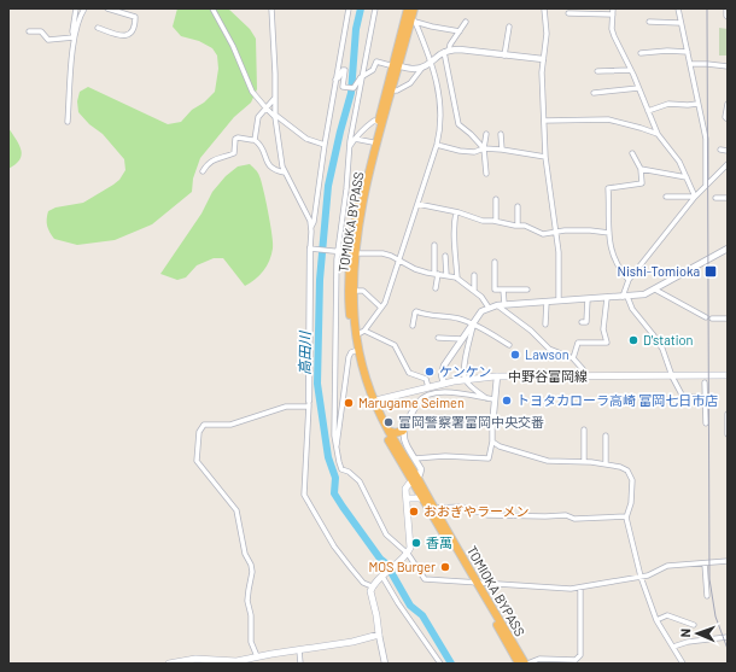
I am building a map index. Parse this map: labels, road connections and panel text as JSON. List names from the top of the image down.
{
  "streets": {
    "highway": ["TOMIOKA BYPASS"],
    "main road": ["中野谷富岡線"]
  },
  "crossings": [
    ["TOMIOKA BYPASS", "中野谷富岡線"]
  ],
  "water": ["高田川"],
  "places": {
    "transit": ["Nishi-Tomioka"],
    "other": [
      "D'station",
      "Lawson",
      "ケンケン",
      "トヨタカローラ高崎 富岡七日市店",
      "Marugame Seimen",
      "富岡警察署富岡中央交番",
      "おおぎやラーメン",
      "香萬",
      "MOS Burger"
    ]
  },
  "north": "left"
}
